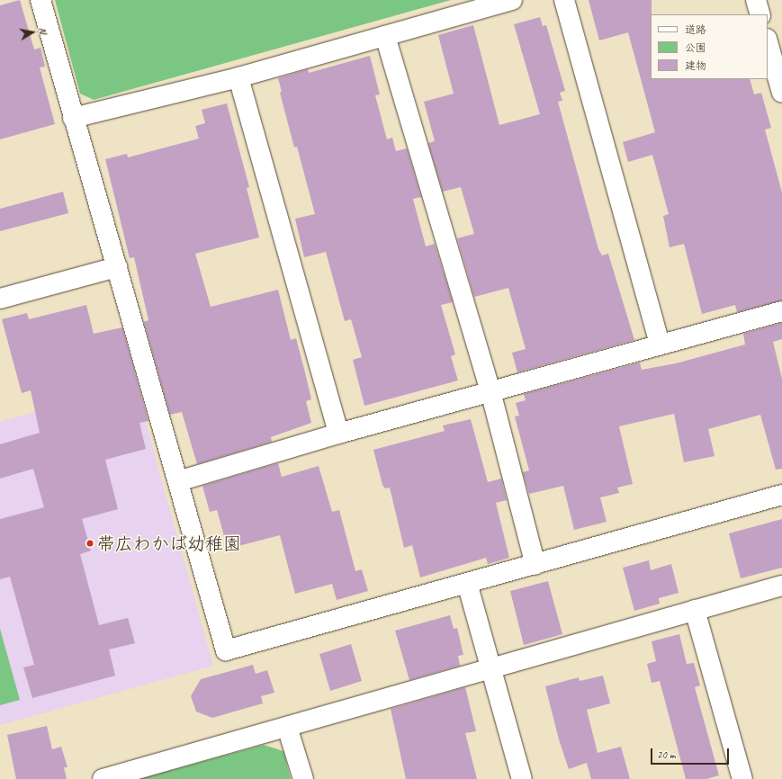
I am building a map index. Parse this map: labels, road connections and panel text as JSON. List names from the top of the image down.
{
  "places": ["帯広わかば幼稚園"],
  "legend": ["道路", "公園", "建物"],
  "scale_bar": "20 m",
  "north": "right"
}
